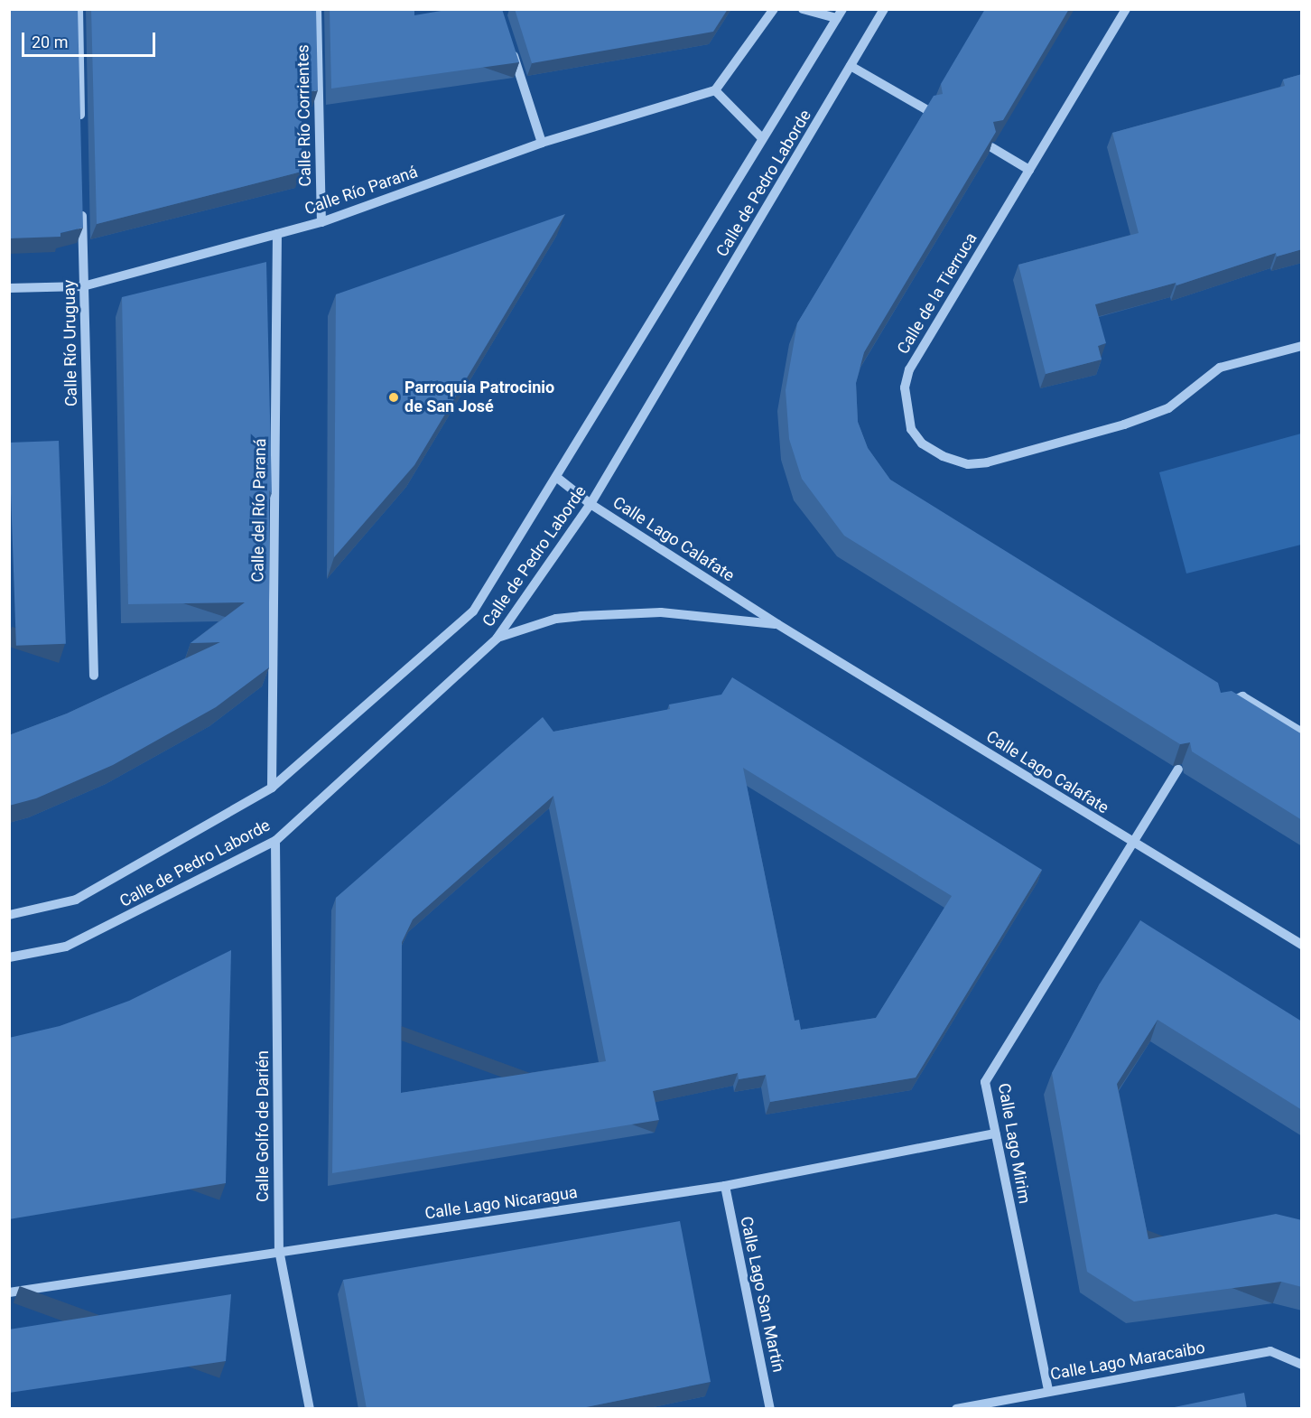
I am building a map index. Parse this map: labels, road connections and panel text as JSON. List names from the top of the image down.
{
  "streets": {
    "street": [
      "Calle Río Corrientes",
      "Calle de Pedro Laborde",
      "Calle Río Paraná",
      "Calle de la Tierruca",
      "Calle Río Uruguay",
      "Calle del Río Paraná",
      "Calle Lago Calafate",
      "Calle Golfo de Darién",
      "Calle Lago Mirim",
      "Calle Lago Nicaragua",
      "Calle Lago San Martín",
      "Calle Lago Maracaibo"
    ]
  },
  "crossings": [
    ["Calle Río Corrientes", "Calle Río Paraná"],
    ["Calle de Pedro Laborde", "Calle del Río Paraná"],
    ["Calle de Pedro Laborde", "Calle Lago Calafate"],
    ["Calle de Pedro Laborde", "Calle Golfo de Darién"],
    ["Calle Río Paraná", "Calle Río Uruguay"],
    ["Calle Río Paraná", "Calle del Río Paraná"],
    ["Calle Lago Calafate", "Calle Lago Mirim"],
    ["Calle Golfo de Darién", "Calle Lago Nicaragua"],
    ["Calle Lago Mirim", "Calle Lago Nicaragua"],
    ["Calle Lago Mirim", "Calle Lago Maracaibo"],
    ["Calle Lago Nicaragua", "Calle Lago San Martín"]
  ],
  "places": ["Parroquia Patrocinio de San José"],
  "scale_bar": "20 m"
}
